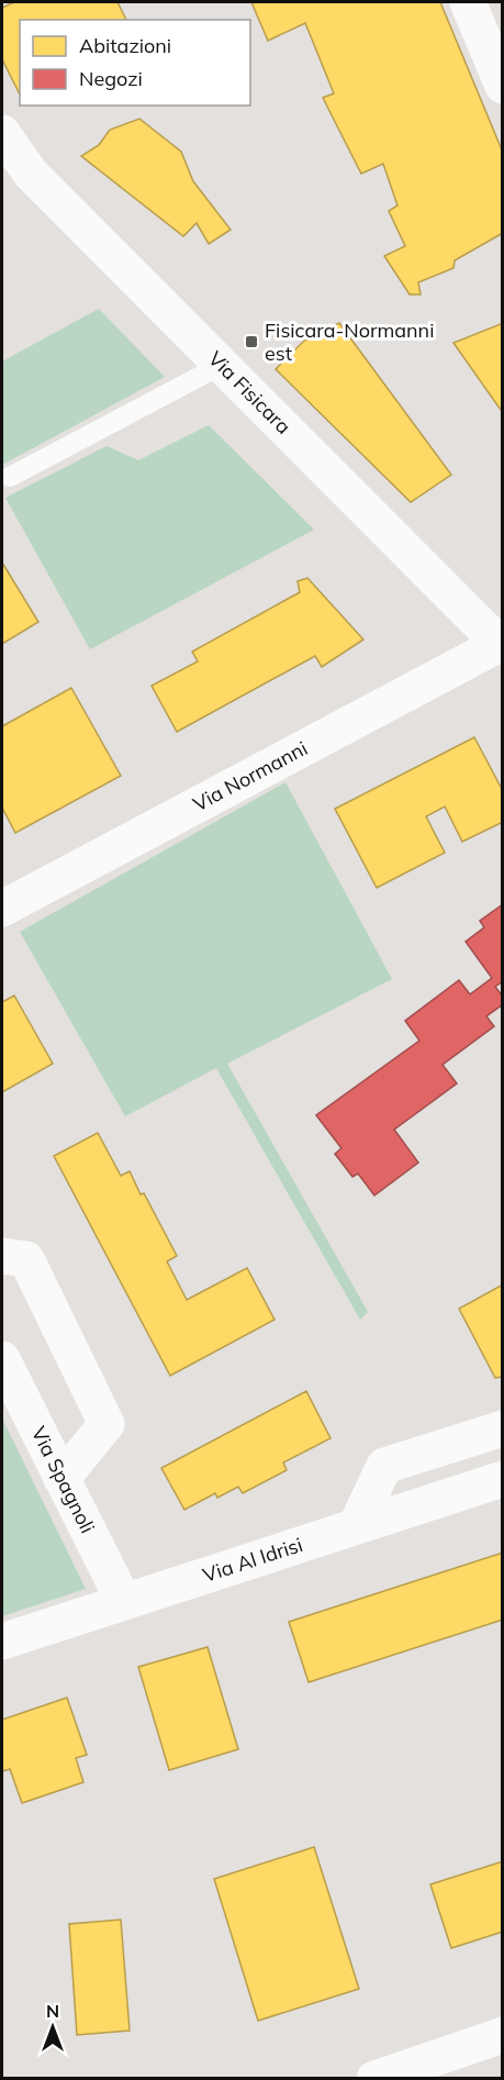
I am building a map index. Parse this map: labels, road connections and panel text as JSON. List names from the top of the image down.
{
  "streets": {
    "street": [
      "Via Fisicara",
      "Via Normanni",
      "Via Spagnoli",
      "Via Al Idrisi"
    ]
  },
  "crossings": [
    ["Via Fisicara", "Via Normanni"],
    ["Via Spagnoli", "Via Al Idrisi"]
  ],
  "places": {
    "transit": ["Fisicara-Normanni est"]
  },
  "legend": ["Abitazioni", "Negozi"],
  "north": "top"
}
